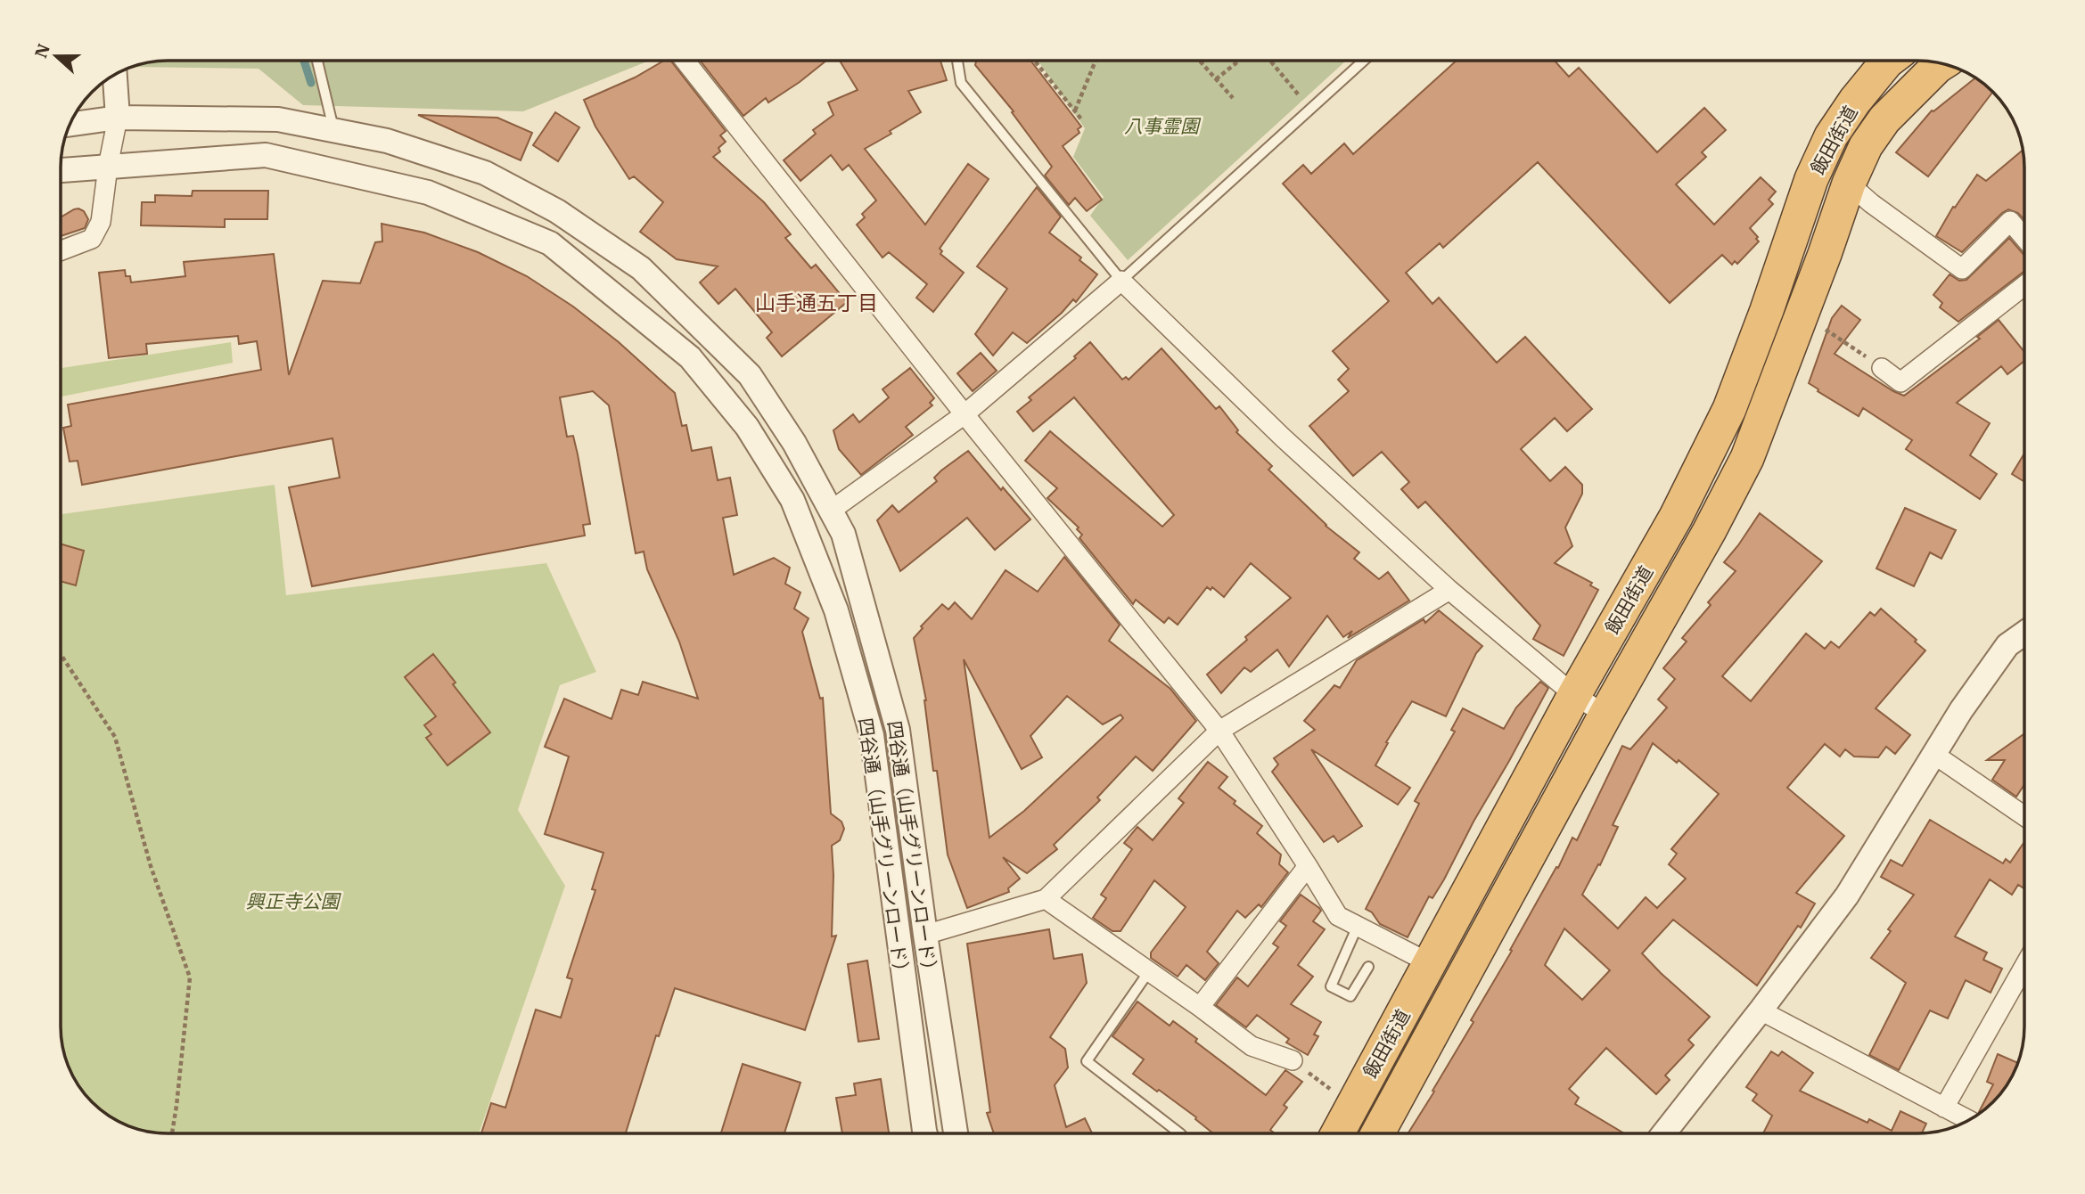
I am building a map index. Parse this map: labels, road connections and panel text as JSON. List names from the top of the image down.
{
  "streets": {
    "highway": ["飯田街道"],
    "street": ["四谷通 （山手グリーンロード）", "四谷通（山手グリーンロード）"]
  },
  "districts": ["山手通五丁目"],
  "parks": ["八事霊園", "興正寺公園"],
  "north": "left"
}
